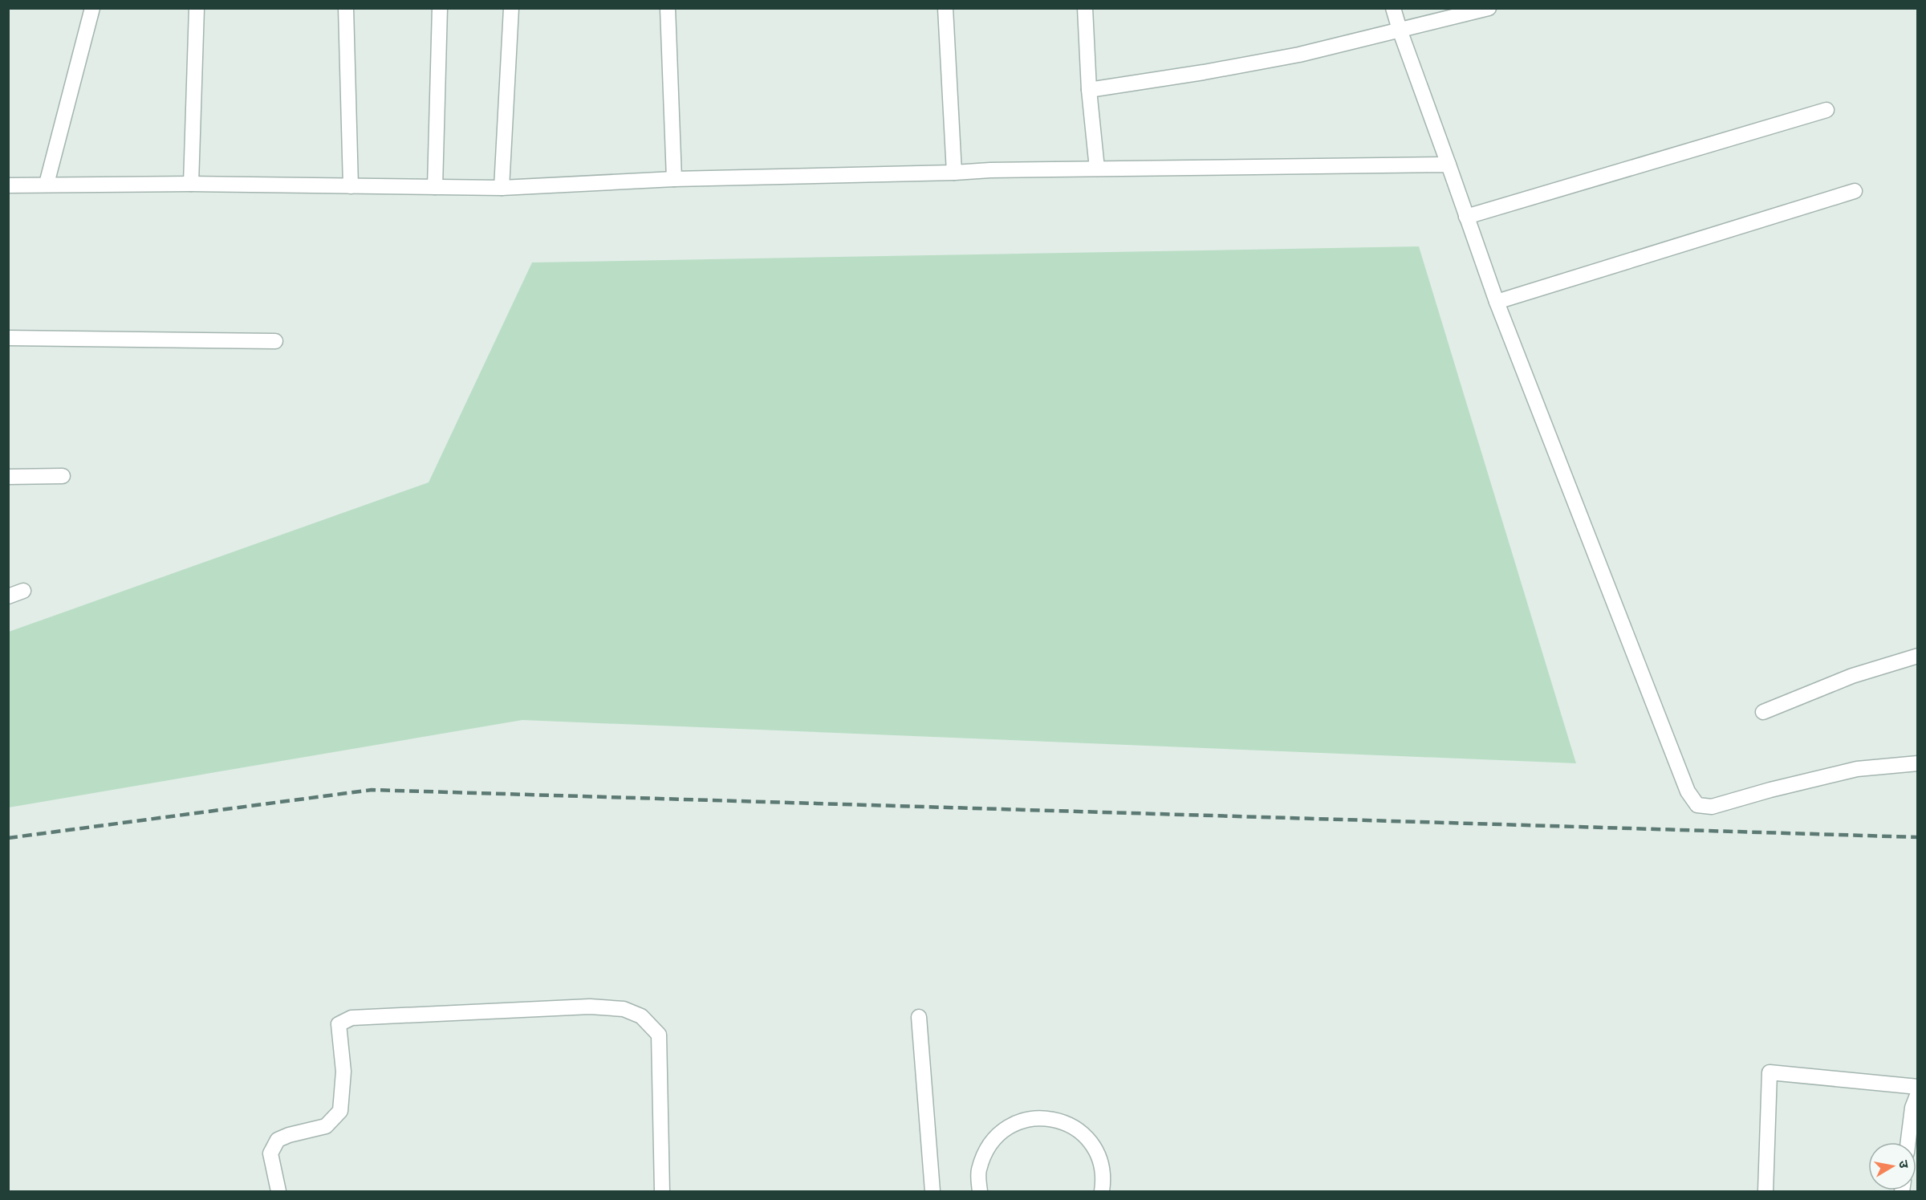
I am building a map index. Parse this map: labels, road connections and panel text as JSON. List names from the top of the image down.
{
  "north": "right"
}
